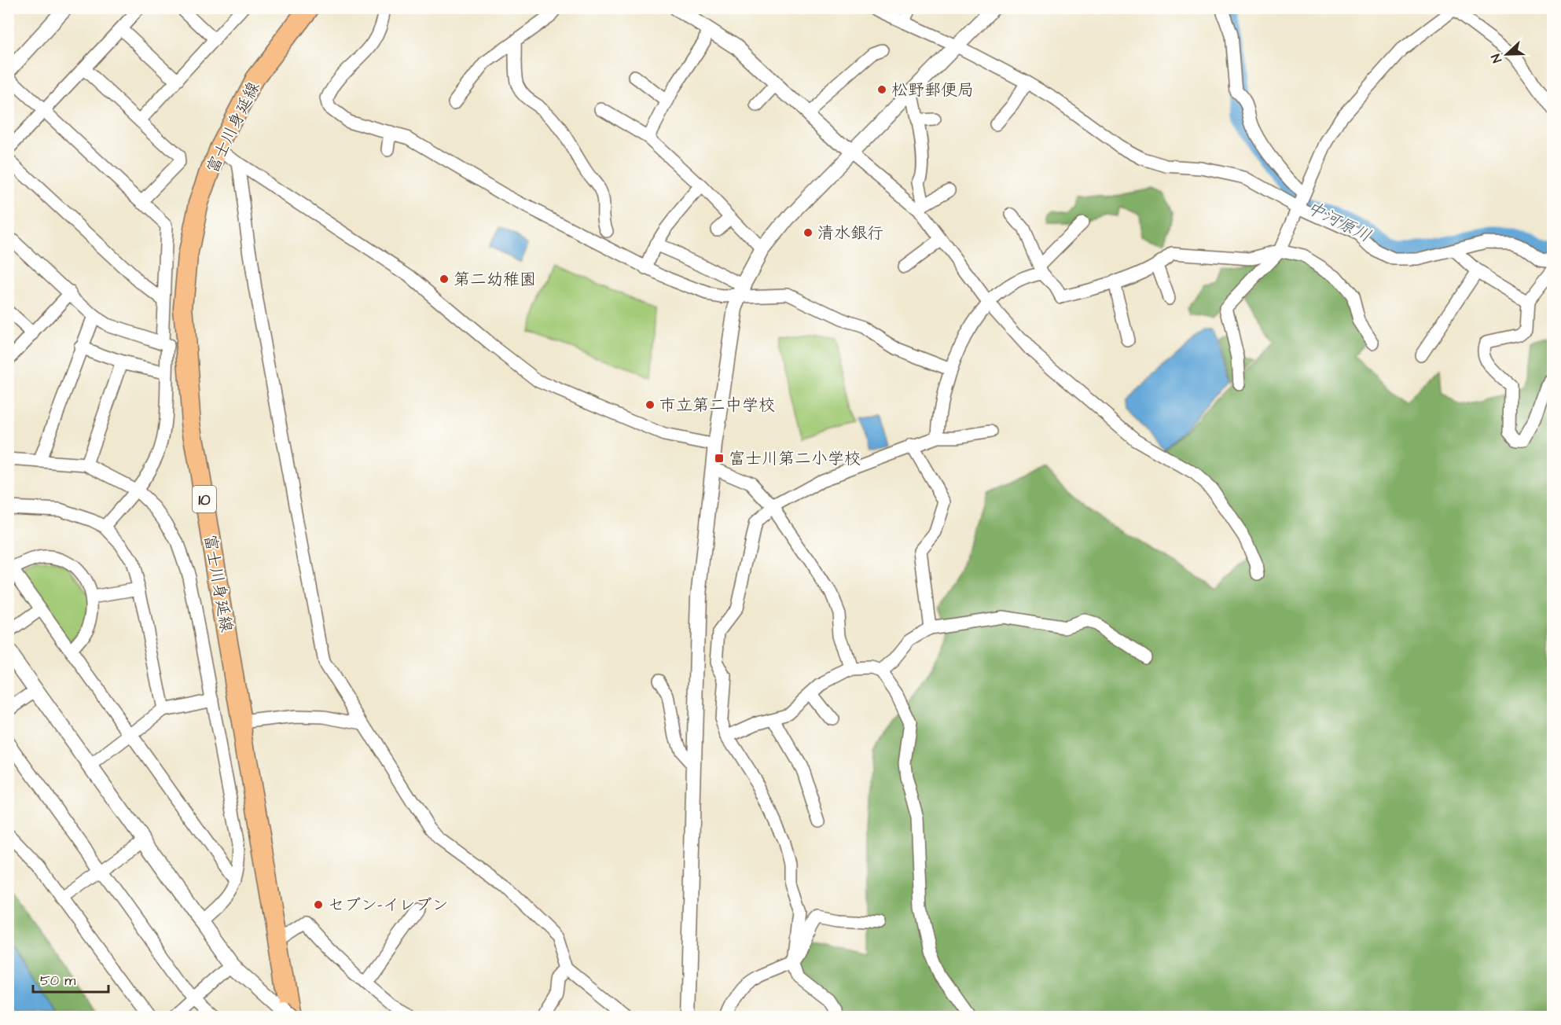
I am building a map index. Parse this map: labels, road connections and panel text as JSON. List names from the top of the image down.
{
  "streets": {
    "main road": ["富士川身延線", "10"]
  },
  "water": ["中河原川"],
  "places": {
    "other": [
      "松野郵便局",
      "清水銀行",
      "第二幼稚園",
      "市立第二中学校",
      "セブン-イレブン"
    ],
    "transit": ["富士川第二小学校"]
  },
  "scale_bar": "50 m",
  "north": "left"
}
